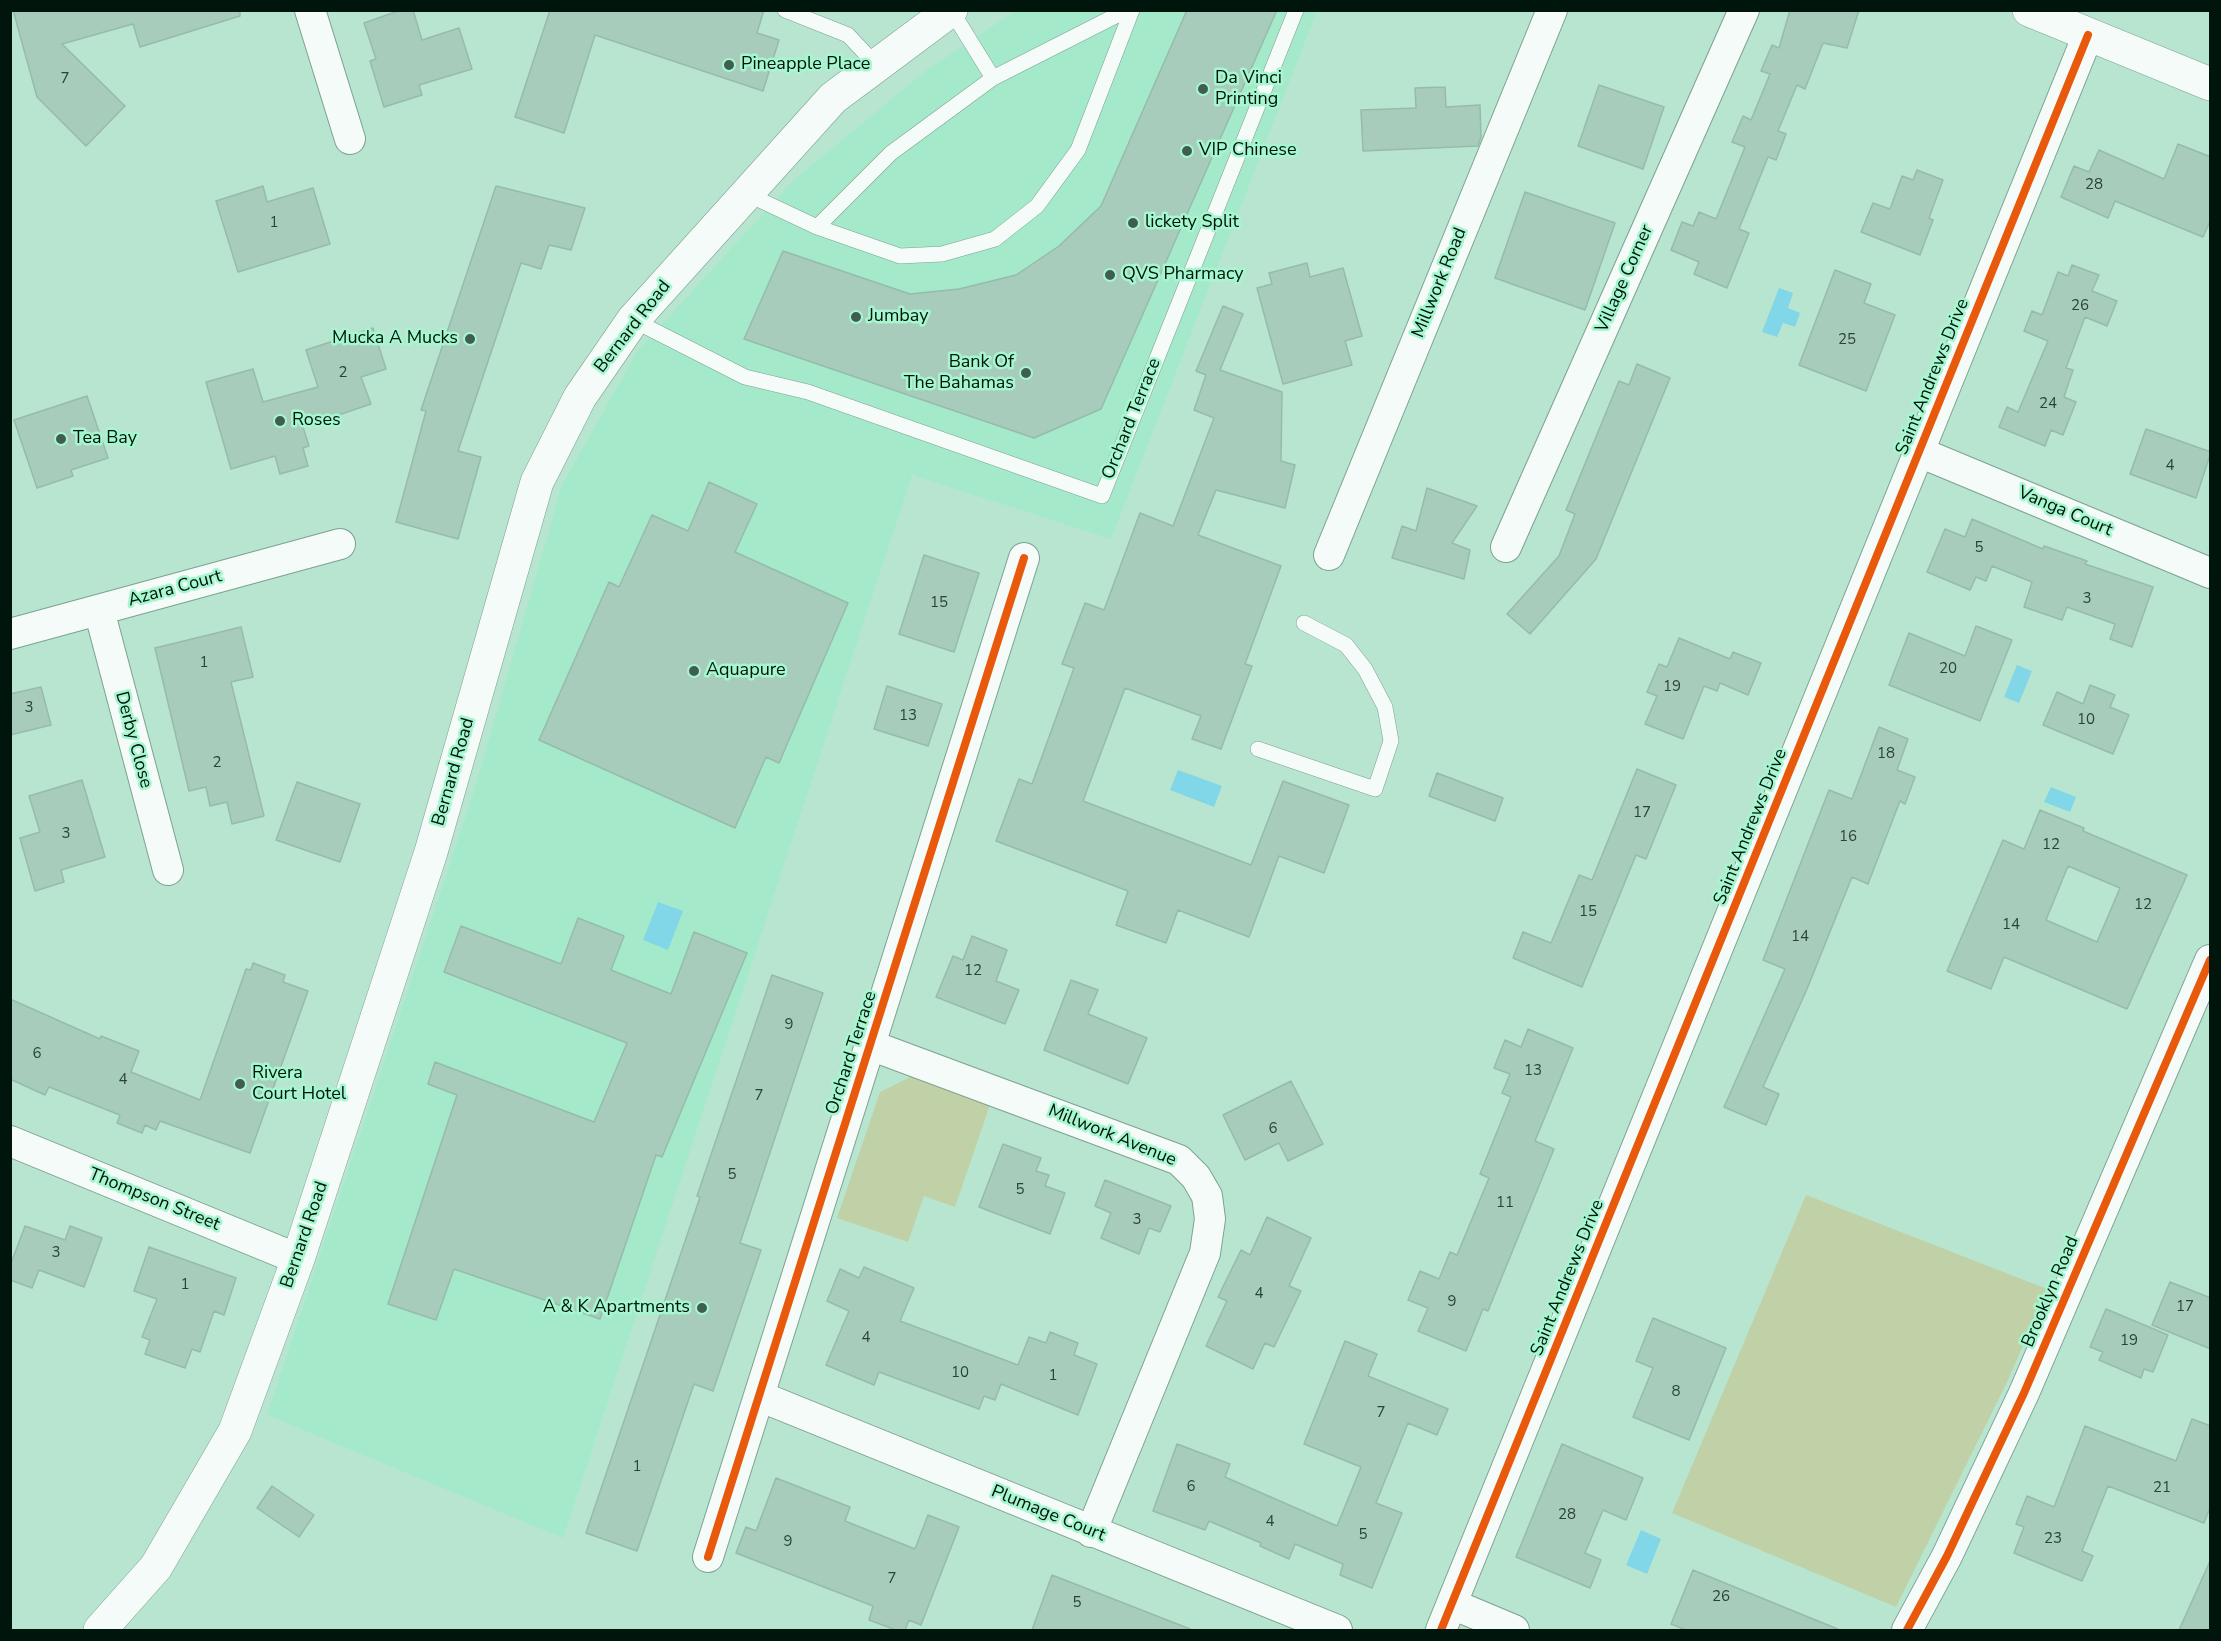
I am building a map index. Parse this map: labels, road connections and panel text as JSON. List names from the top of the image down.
{
  "streets": {
    "main road": ["Bernard Road"],
    "street": [
      "Village Corner",
      "Millwork Road",
      "Saint Andrews Drive",
      "Orchard Terrace",
      "Vanga Court",
      "Azara Court",
      "Derby Close",
      "Millwork Avenue",
      "Thompson Street",
      "Brooklyn Road",
      "Plumage Court"
    ]
  },
  "crossings": [
    ["Bernard Road", "Orchard Terrace"],
    ["Bernard Road", "Thompson Street"],
    ["Saint Andrews Drive", "Vanga Court"],
    ["Orchard Terrace", "Millwork Avenue"],
    ["Orchard Terrace", "Plumage Court"],
    ["Azara Court", "Derby Close"],
    ["Millwork Avenue", "Plumage Court"]
  ],
  "places": [
    "Pineapple Place",
    "Da Vinci Printing",
    "VIP Chinese",
    "lickety Split",
    "QVS Pharmacy",
    "Jumbay",
    "Mucka A Mucks",
    "Bank Of The Bahamas",
    "Roses",
    "Tea Bay",
    "Aquapure",
    "Rivera Court Hotel",
    "A & K Apartments"
  ],
  "house_numbers": [
    "7",
    "28",
    "1",
    "26",
    "25",
    "2",
    "24",
    "4",
    "5",
    "3",
    "15",
    "1",
    "20",
    "19",
    "3",
    "13",
    "10",
    "18",
    "2",
    "17",
    "3",
    "16",
    "12",
    "12",
    "15",
    "14",
    "14",
    "12",
    "9",
    "6",
    "13",
    "4",
    "7",
    "6",
    "5",
    "5",
    "11",
    "3",
    "3",
    "1",
    "4",
    "9",
    "17",
    "4",
    "19",
    "10",
    "1",
    "8",
    "7",
    "1",
    "6",
    "21",
    "28",
    "4",
    "5",
    "23",
    "9",
    "7",
    "26",
    "5"
  ]
}
